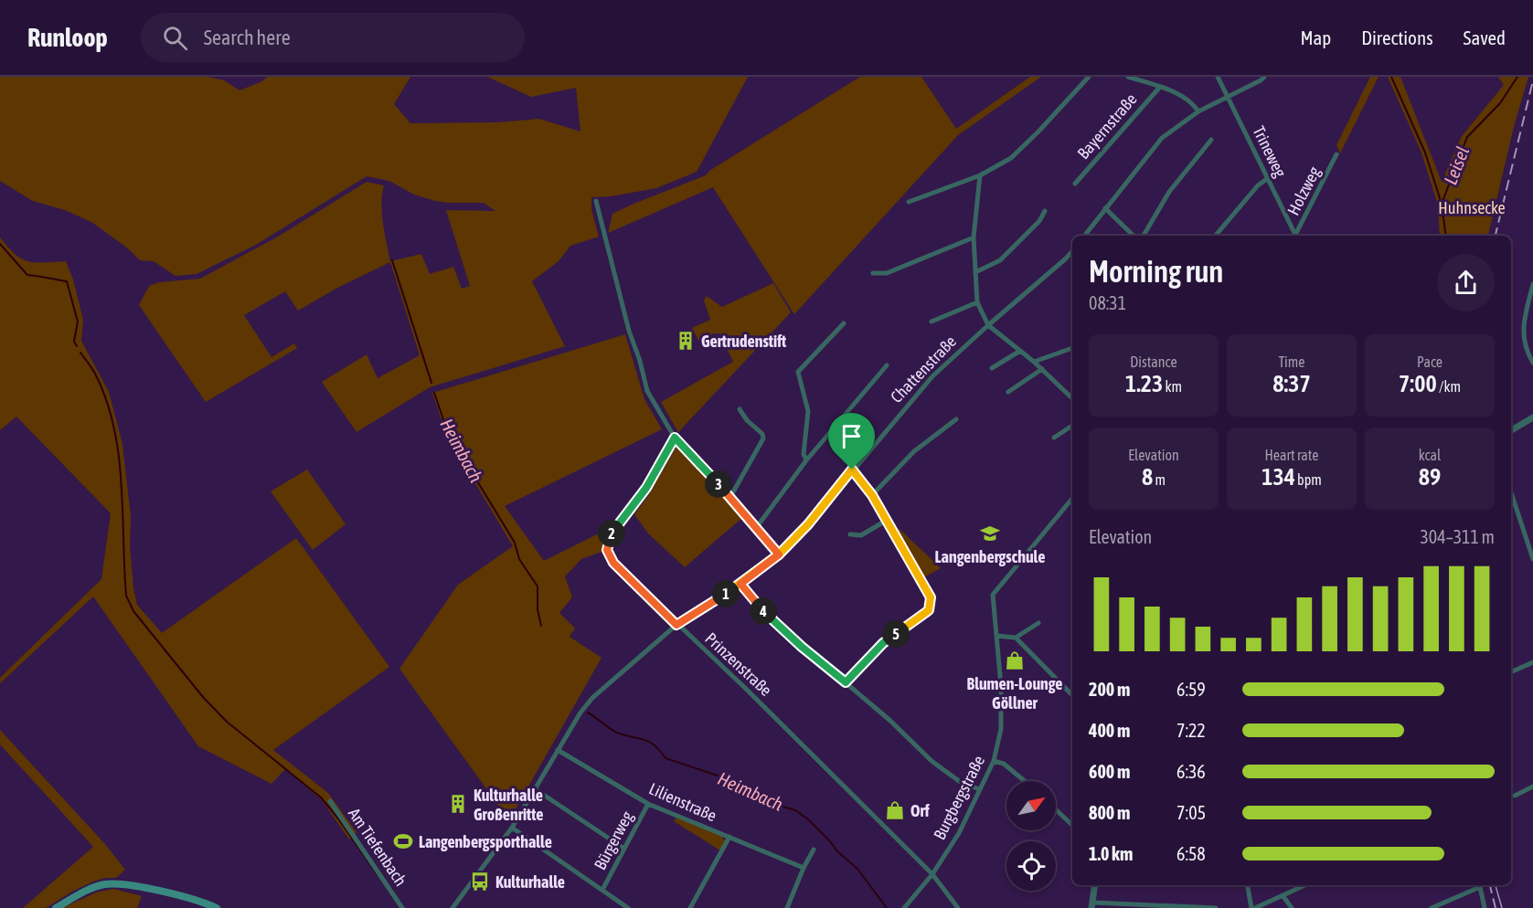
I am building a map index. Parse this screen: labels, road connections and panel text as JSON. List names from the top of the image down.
{
  "streets": {
    "street": [
      "Bayernstraße",
      "Trineweg",
      "Holzweg",
      "Chattenstraße",
      "Prinzenstraße",
      "Burgbergstraße",
      "Lilienstraße",
      "Bürgerweg",
      "Am Tiefenbach"
    ]
  },
  "crossings": [
    ["Chattenstraße", "Prinzenstraße"],
    ["Chattenstraße", "Lilienstraße"],
    ["Prinzenstraße", "Burgbergstraße"],
    ["Lilienstraße", "Bürgerweg"]
  ],
  "water": ["Leisel", "Heimbach"],
  "parks": ["Huhnsecke"],
  "places": {
    "building": ["Gertrudenstift", "Kulturhalle Großenritte"],
    "school or university": ["Langenbergschule"],
    "shop": ["Blumen-Lounge Göllner", "Orf"],
    "sports": ["Langenbergsporthalle"],
    "bus stop": ["Kulturhalle"]
  },
  "north": "top right",
  "page": {
    "header": "Runloop",
    "search": "Search here",
    "nav": ["Map", "Directions", "Saved"],
    "heading": ["Morning run", "08:31"],
    "stats": [
      ["Distance", "1.23 km"],
      ["Time", "8:37"],
      ["Pace", "7:00 /km"],
      ["Elevation", "8 m"],
      ["Heart rate", "134 bpm"],
      ["kcal", "89"]
    ],
    "pins": [
      "3",
      "2",
      "1",
      "4",
      "5"
    ],
    "chart": ["Elevation", "304–311 m"],
    "list": [
      {
        "name": "200 m",
        "note": "6:59"
      },
      {
        "name": "400 m",
        "note": "7:22"
      },
      {
        "name": "600 m",
        "note": "6:36"
      },
      {
        "name": "800 m",
        "note": "7:05"
      },
      {
        "name": "1.0 km",
        "note": "6:58"
      }
    ]
  }
}
